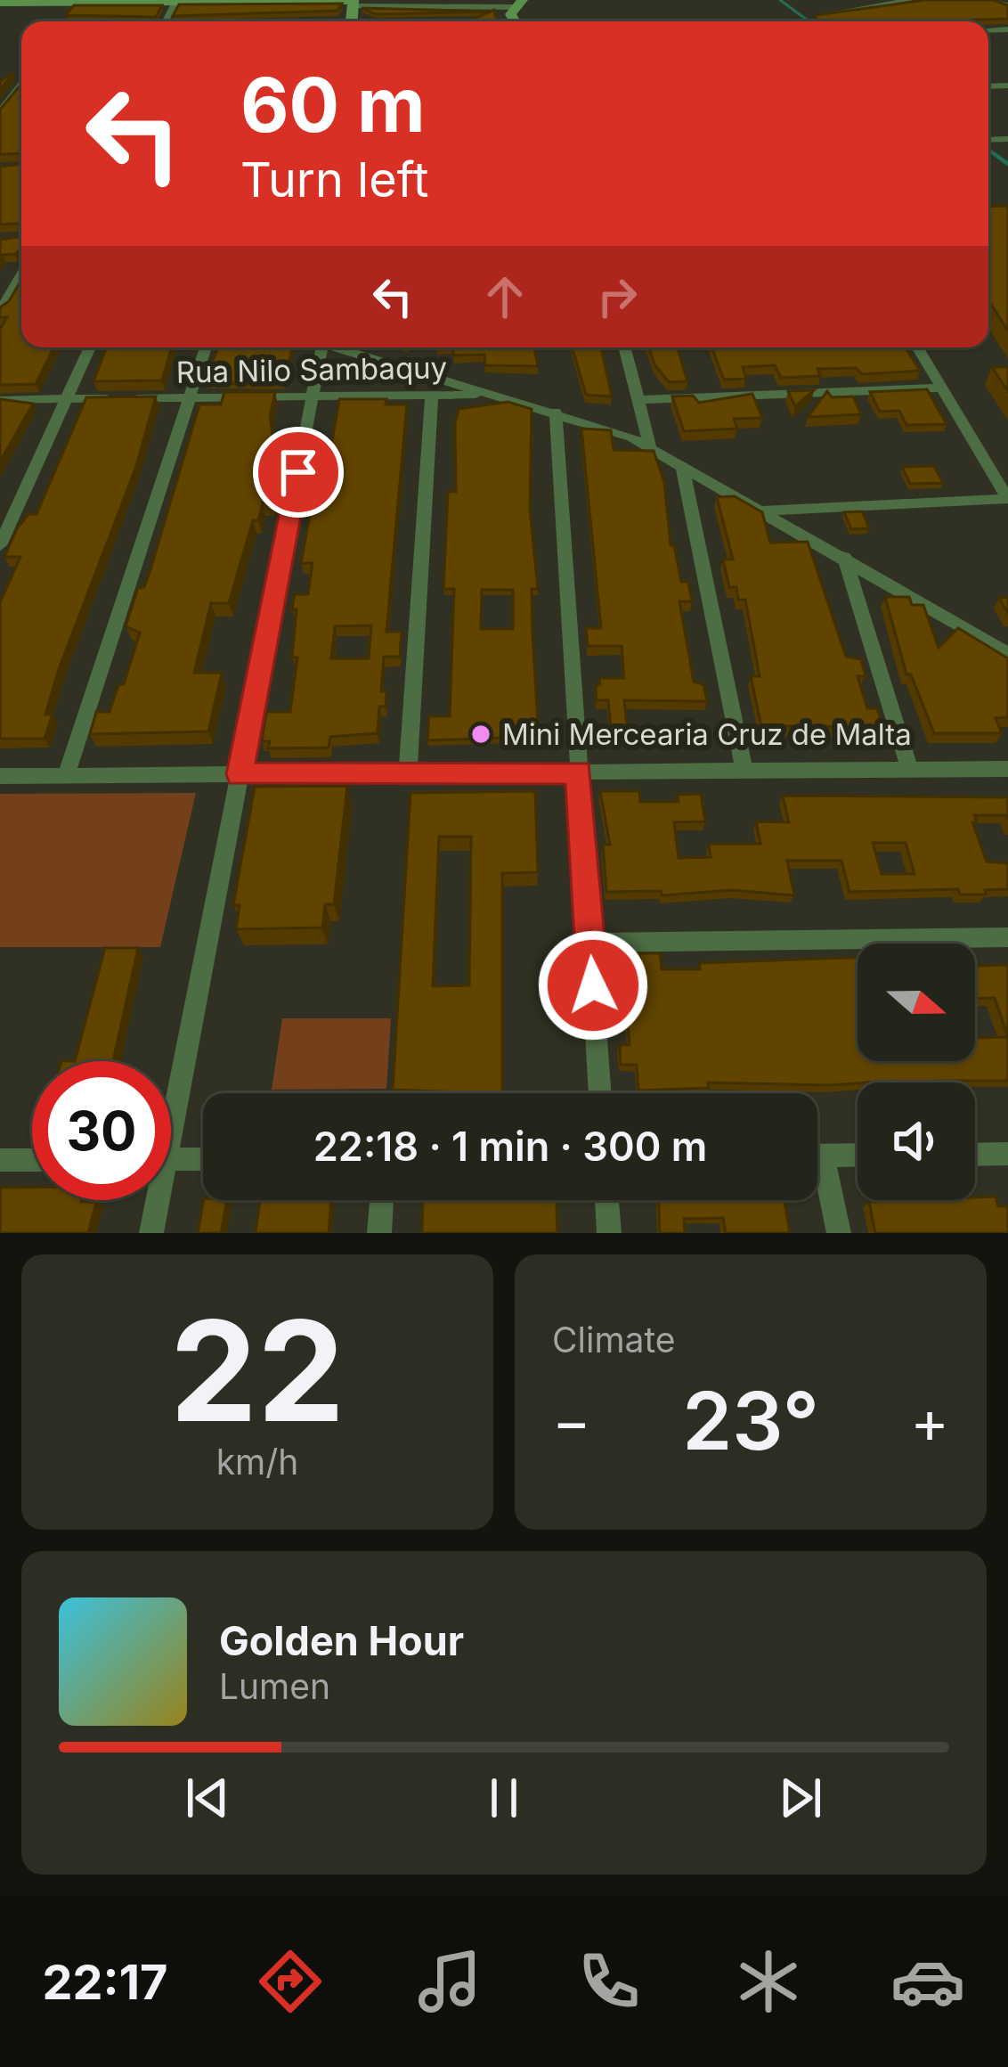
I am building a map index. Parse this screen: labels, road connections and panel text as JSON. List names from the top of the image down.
{
  "streets": {
    "street": ["Rua Nilo Sambaquy"]
  },
  "places": ["Mini Mercearia Cruz de Malta"],
  "north": "right",
  "page": {
    "turn": ["60 m", "Turn left"],
    "limit": "30",
    "trip": "22:18 · 1 min · 300 m",
    "tile": [
      ["22", "km/h"],
      "Climate"
    ],
    "heat": ["−", "23°", "+"],
    "song": ["Golden Hour", "Lumen"],
    "tabs": "22:17"
  }
}
